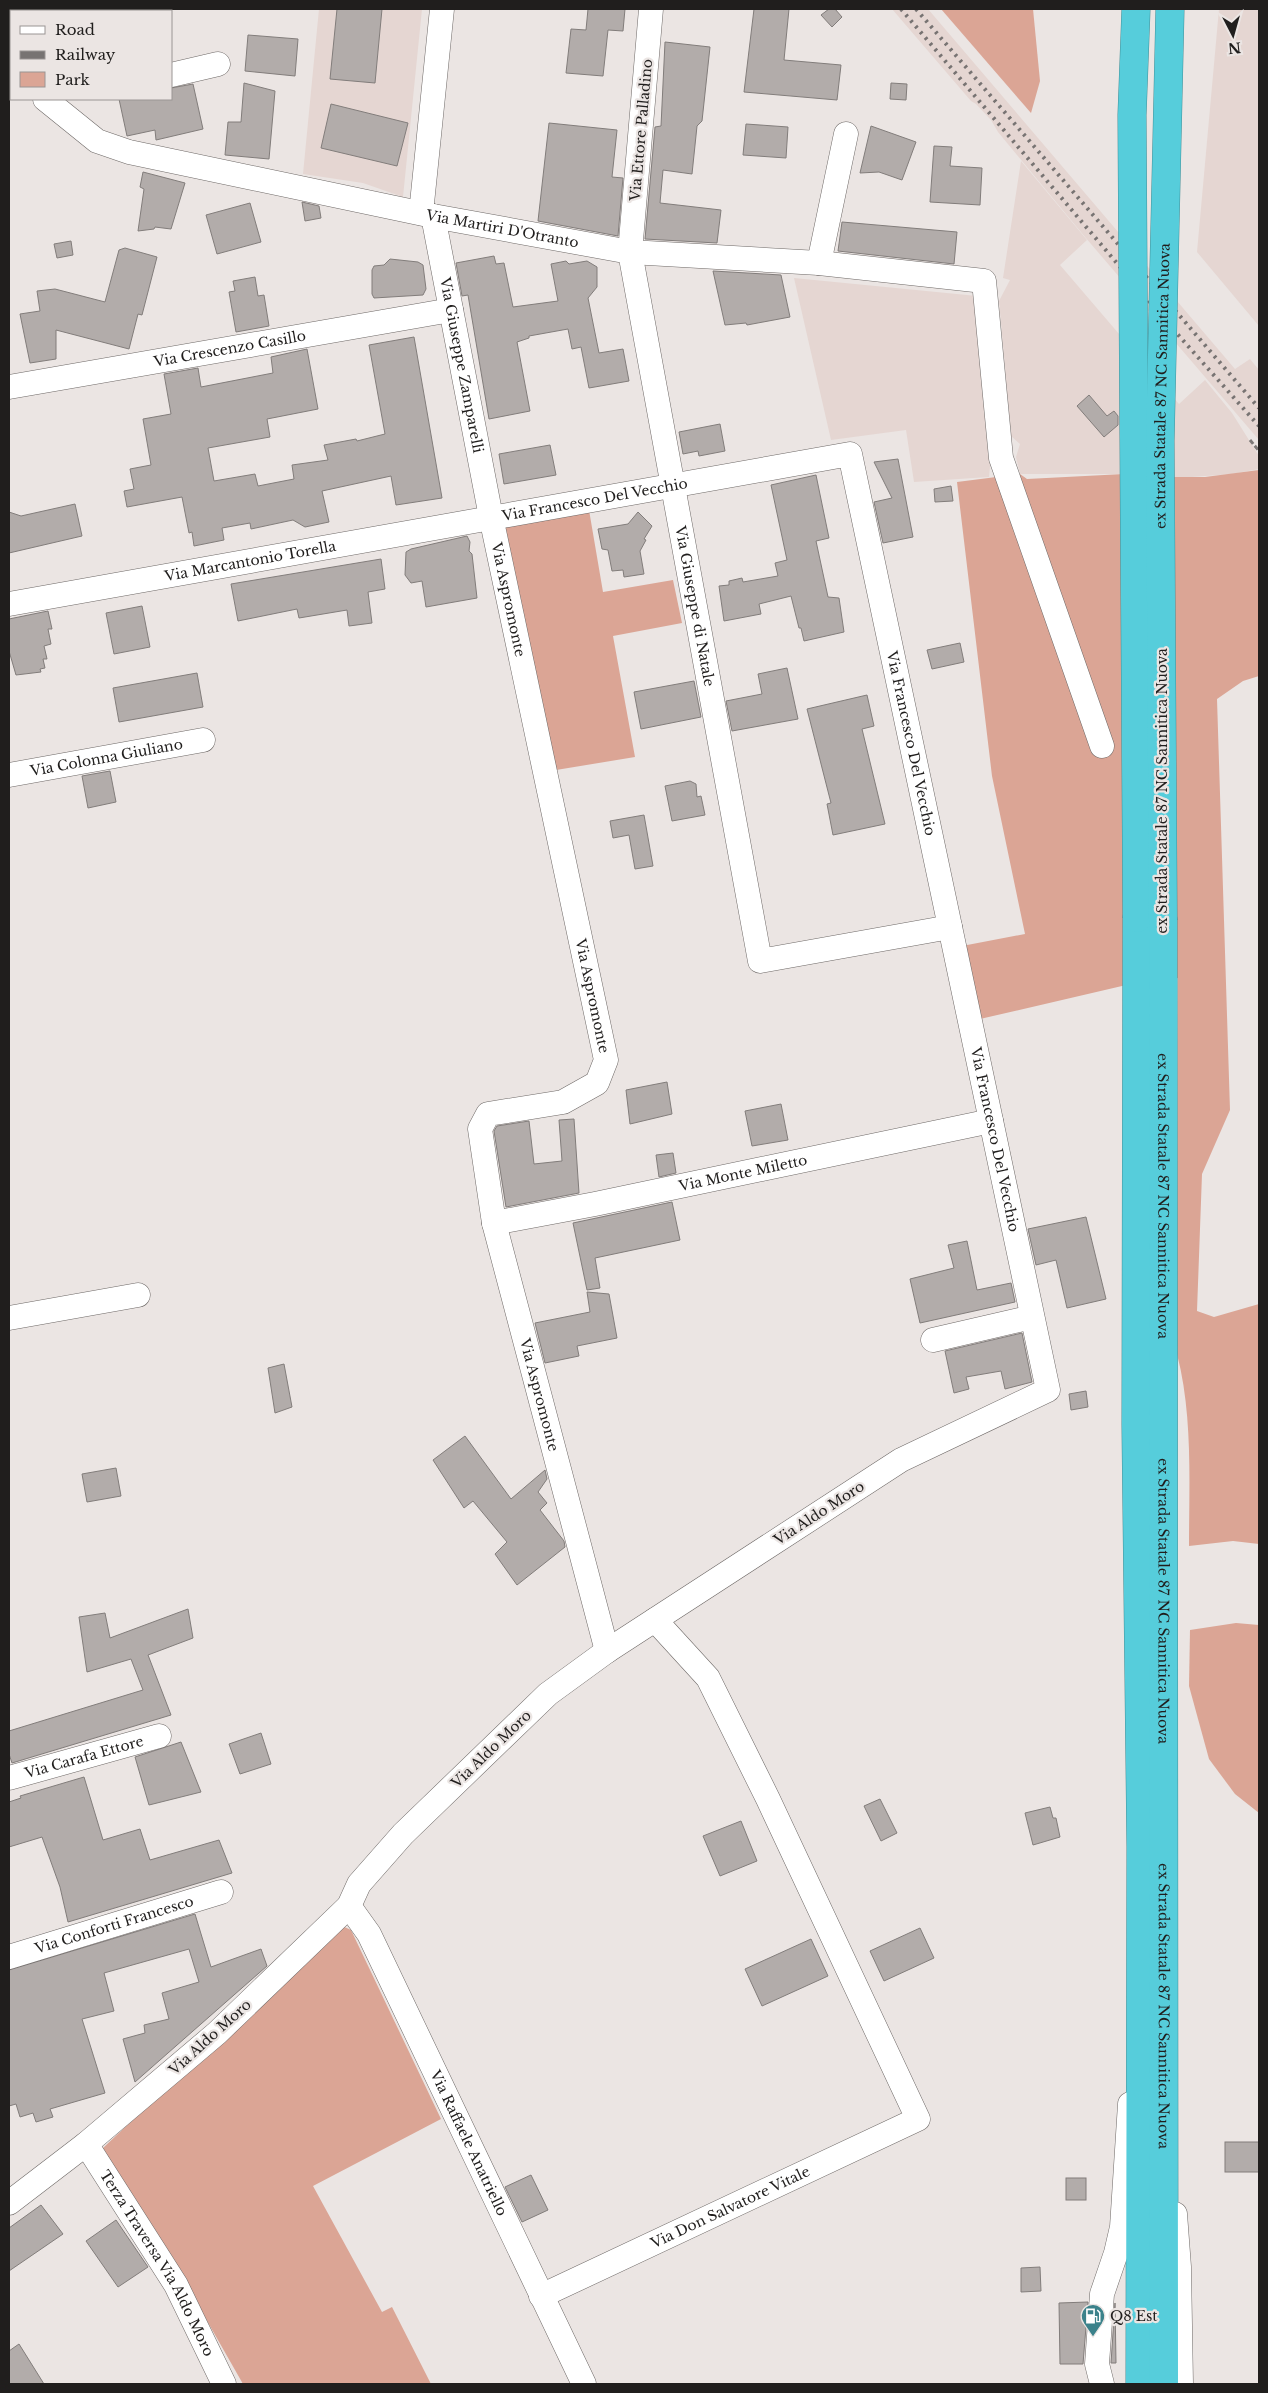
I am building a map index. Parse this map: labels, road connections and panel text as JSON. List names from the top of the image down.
{
  "streets": {
    "highway": ["ex Strada Statale 87 NC Sannitica Nuova"],
    "street": [
      "Via Ettore Palladino",
      "Via Martiri D'Otranto",
      "Via Crescenzo Casillo",
      "Via Giuseppe Zamparelli",
      "Via Francesco Del Vecchio",
      "Via Marcantonio Torella",
      "Via Aspromonte",
      "Via Giuseppe di Natale",
      "Via Colonna Giuliano",
      "Via Monte Miletto",
      "Via Aldo Moro",
      "Via Carafa Ettore",
      "Via Conforti Francesco",
      "Via Raffaele Anatriello",
      "Via Don Salvatore Vitale",
      "Terza Traversa Via Aldo Moro"
    ]
  },
  "crossings": [
    ["Via Ettore Palladino", "Via Martiri D'Otranto"],
    ["Via Ettore Palladino", "Via Giuseppe di Natale"],
    ["Via Martiri D'Otranto", "Via Giuseppe Zamparelli"],
    ["Via Martiri D'Otranto", "Via Giuseppe di Natale"],
    ["Via Crescenzo Casillo", "Via Giuseppe Zamparelli"],
    ["Via Giuseppe Zamparelli", "Via Francesco Del Vecchio"],
    ["Via Giuseppe Zamparelli", "Via Marcantonio Torella"],
    ["Via Giuseppe Zamparelli", "Via Aspromonte"],
    ["Via Francesco Del Vecchio", "Via Marcantonio Torella"],
    ["Via Francesco Del Vecchio", "Via Aspromonte"],
    ["Via Francesco Del Vecchio", "Via Giuseppe di Natale"],
    ["Via Francesco Del Vecchio", "Via Monte Miletto"],
    ["Via Francesco Del Vecchio", "Via Aldo Moro"],
    ["Via Marcantonio Torella", "Via Aspromonte"],
    ["Via Aspromonte", "Via Monte Miletto"],
    ["Via Aspromonte", "Via Aldo Moro"],
    ["Via Aldo Moro", "Via Raffaele Anatriello"],
    ["Via Aldo Moro", "Via Don Salvatore Vitale"],
    ["Via Aldo Moro", "Terza Traversa Via Aldo Moro"],
    ["Via Raffaele Anatriello", "Via Don Salvatore Vitale"]
  ],
  "places": {
    "fuel station": ["Q8 Est"]
  },
  "legend": ["Road", "Railway", "Park"],
  "north": "bottom"
}
